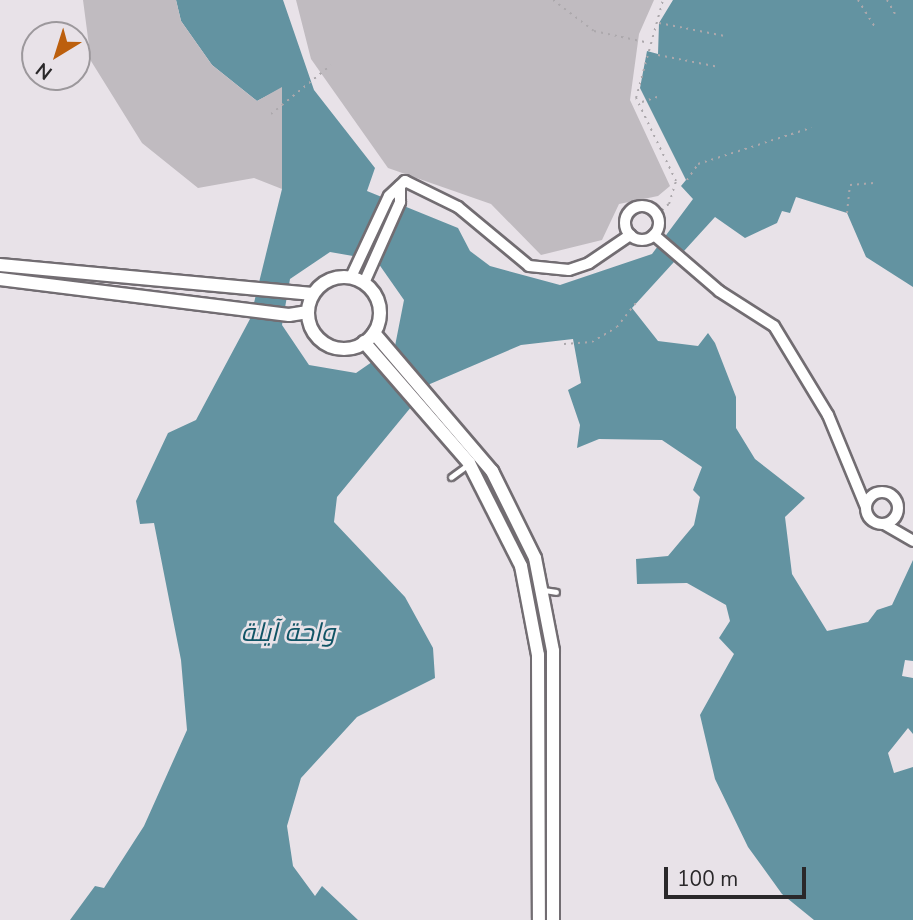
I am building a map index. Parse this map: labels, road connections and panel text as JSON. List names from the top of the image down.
{
  "water": ["واحة آيلة"],
  "scale_bar": "100 m",
  "north": "bottom left"
}
